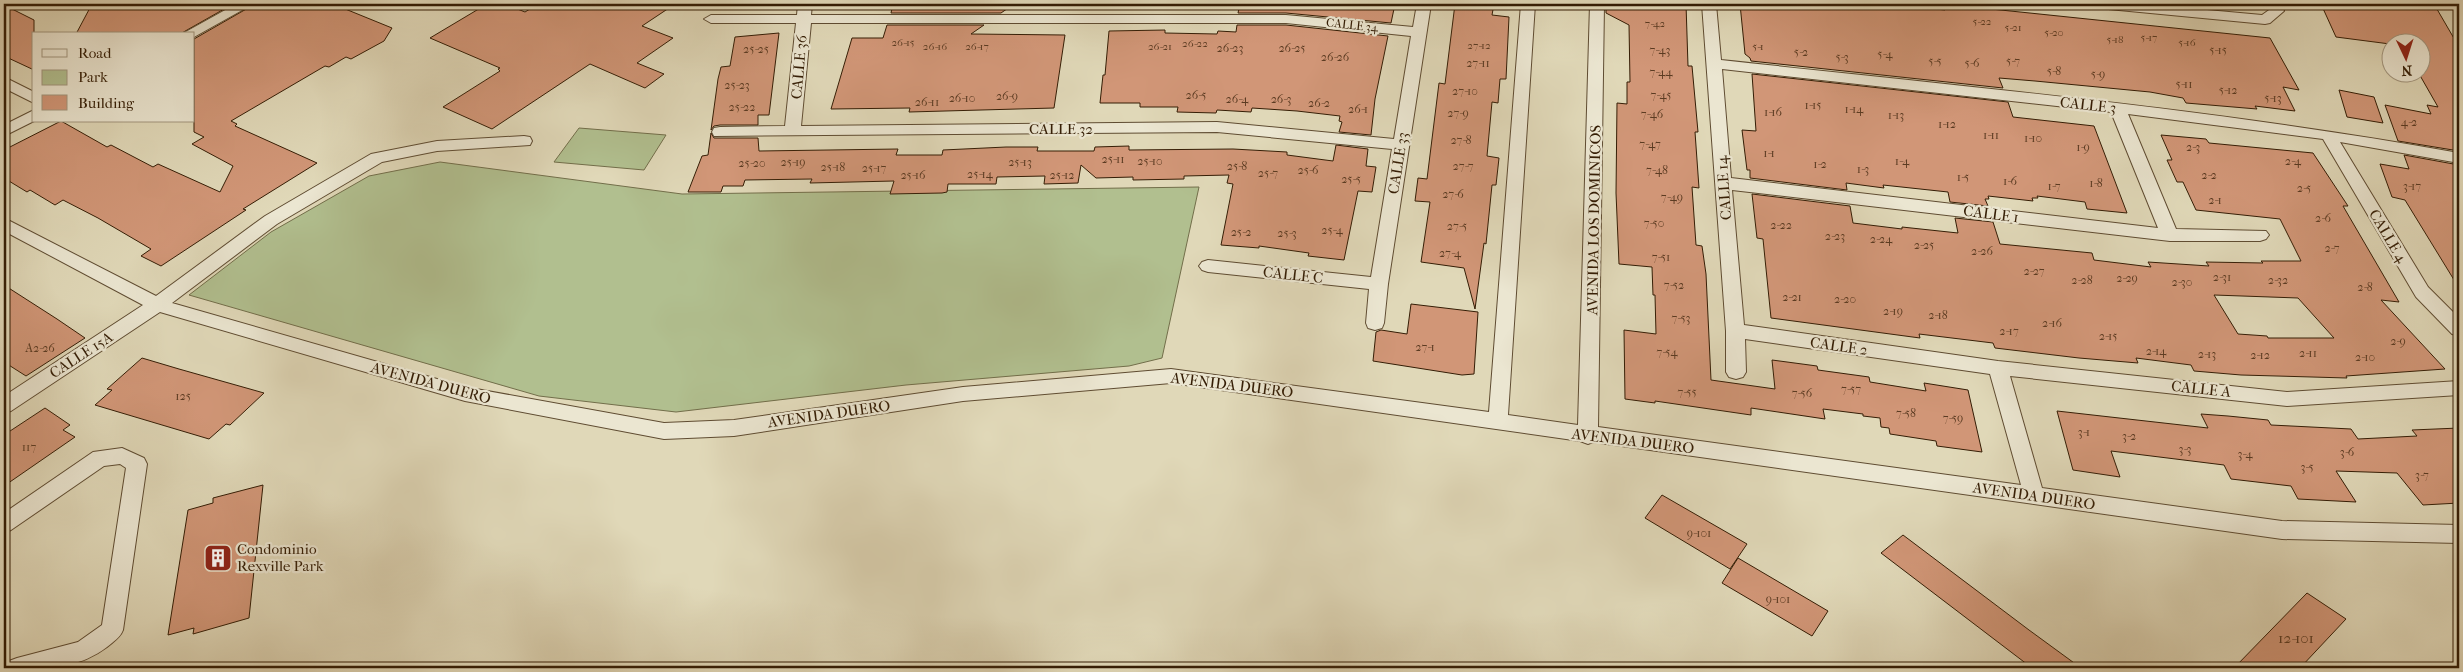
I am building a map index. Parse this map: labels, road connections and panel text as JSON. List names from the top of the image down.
{
  "streets": {
    "street": [
      "CALLE 34",
      "CALLE 36",
      "CALLE 3",
      "CALLE 32",
      "CALLE 33",
      "CALLE 14",
      "CALLE 1",
      "AVENIDA LOS DOMINICOS",
      "CALLE 4",
      "CALLE C",
      "CALLE 2",
      "CALLE 15A",
      "AVENIDA DUERO",
      "CALLE A"
    ]
  },
  "crossings": [
    ["CALLE 34", "CALLE 36"],
    ["CALLE 34", "CALLE 33"],
    ["CALLE 36", "CALLE 32"],
    ["CALLE 3", "CALLE 14"],
    ["CALLE 3", "CALLE 4"],
    ["CALLE 32", "CALLE 33"],
    ["CALLE 33", "CALLE C"],
    ["CALLE 14", "CALLE 1"],
    ["CALLE 14", "CALLE 2"],
    ["AVENIDA LOS DOMINICOS", "AVENIDA DUERO"],
    ["CALLE 2", "CALLE A"],
    ["CALLE 15A", "AVENIDA DUERO"]
  ],
  "places": {
    "building": ["Condominio Rexville Park"]
  },
  "house_numbers": [
    "5-22",
    "7-42",
    "5-21",
    "5-20",
    "5-17",
    "5-18",
    "26-15",
    "5-16",
    "26-22",
    "27-12",
    "26-16",
    "26-17",
    "26-21",
    "5-1",
    "26-23",
    "26-25",
    "25-25",
    "7-43",
    "5-15",
    "5-2",
    "5-4",
    "26-26",
    "5-3",
    "5-5",
    "5-7",
    "27-11",
    "5-6",
    "5-8",
    "7-44",
    "5-9",
    "5-11",
    "25-23",
    "5-12",
    "27-10",
    "26-5",
    "7-45",
    "26-9",
    "26-10",
    "5-13",
    "26-4",
    "26-3",
    "26-11",
    "26-2",
    "1-15",
    "25-22",
    "26-1",
    "1-14",
    "1-16",
    "27-9",
    "7-46",
    "1-13",
    "4-2",
    "1-12",
    "1-11",
    "1-10",
    "27-8",
    "7-47",
    "1-9",
    "2-3",
    "1-1",
    "25-11",
    "25-10",
    "1-4",
    "2-4",
    "25-19",
    "25-13",
    "25-20",
    "1-2",
    "25-8",
    "27-7",
    "25-18",
    "25-17",
    "1-3",
    "25-6",
    "7-48",
    "25-7",
    "25-14",
    "25-16",
    "25-12",
    "2-2",
    "1-5",
    "25-5",
    "1-6",
    "1-8",
    "1-7",
    "3-17",
    "2-5",
    "27-6",
    "7-49",
    "2-1",
    "2-6",
    "7-50",
    "2-22",
    "27-5",
    "25-4",
    "25-2",
    "25-3",
    "2-23",
    "2-24",
    "2-25",
    "2-7",
    "2-26",
    "27-4",
    "7-51",
    "2-27",
    "2-31",
    "2-29",
    "2-28",
    "2-32",
    "2-30",
    "7-52",
    "2-8",
    "2-21",
    "2-20",
    "2-19",
    "2-18",
    "7-53",
    "2-16",
    "2-17",
    "2-15",
    "2-9",
    "27-1",
    "A2-26",
    "2-14",
    "7-54",
    "2-11",
    "2-13",
    "2-12",
    "2-10",
    "7-57",
    "7-55",
    "7-56",
    "125",
    "7-58",
    "7-59",
    "3-1",
    "3-2",
    "117",
    "3-3",
    "3-6",
    "3-4",
    "3-5",
    "3-7",
    "9-101",
    "9-101",
    "12-101"
  ],
  "legend": ["Road", "Park", "Building"],
  "north": "bottom"
}
